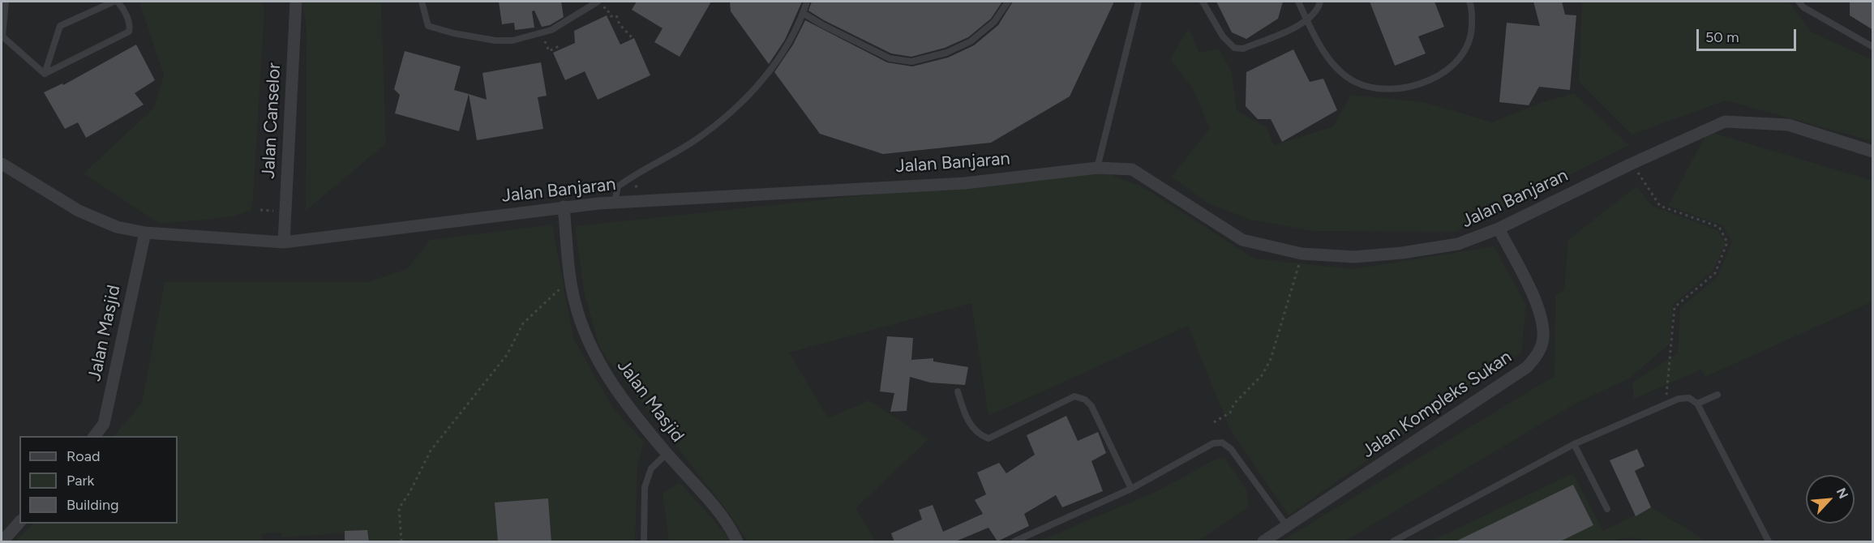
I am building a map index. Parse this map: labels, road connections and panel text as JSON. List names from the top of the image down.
{
  "streets": {
    "street": [
      "Jalan Canselor",
      "Jalan Banjaran",
      "Jalan Masjid",
      "Jalan Kompleks Sukan"
    ]
  },
  "crossings": [
    ["Jalan Canselor", "Jalan Banjaran"],
    ["Jalan Banjaran", "Jalan Masjid"],
    ["Jalan Banjaran", "Jalan Kompleks Sukan"]
  ],
  "legend": ["Road", "Park", "Building"],
  "scale_bar": "50 m",
  "north": "top right"
}
